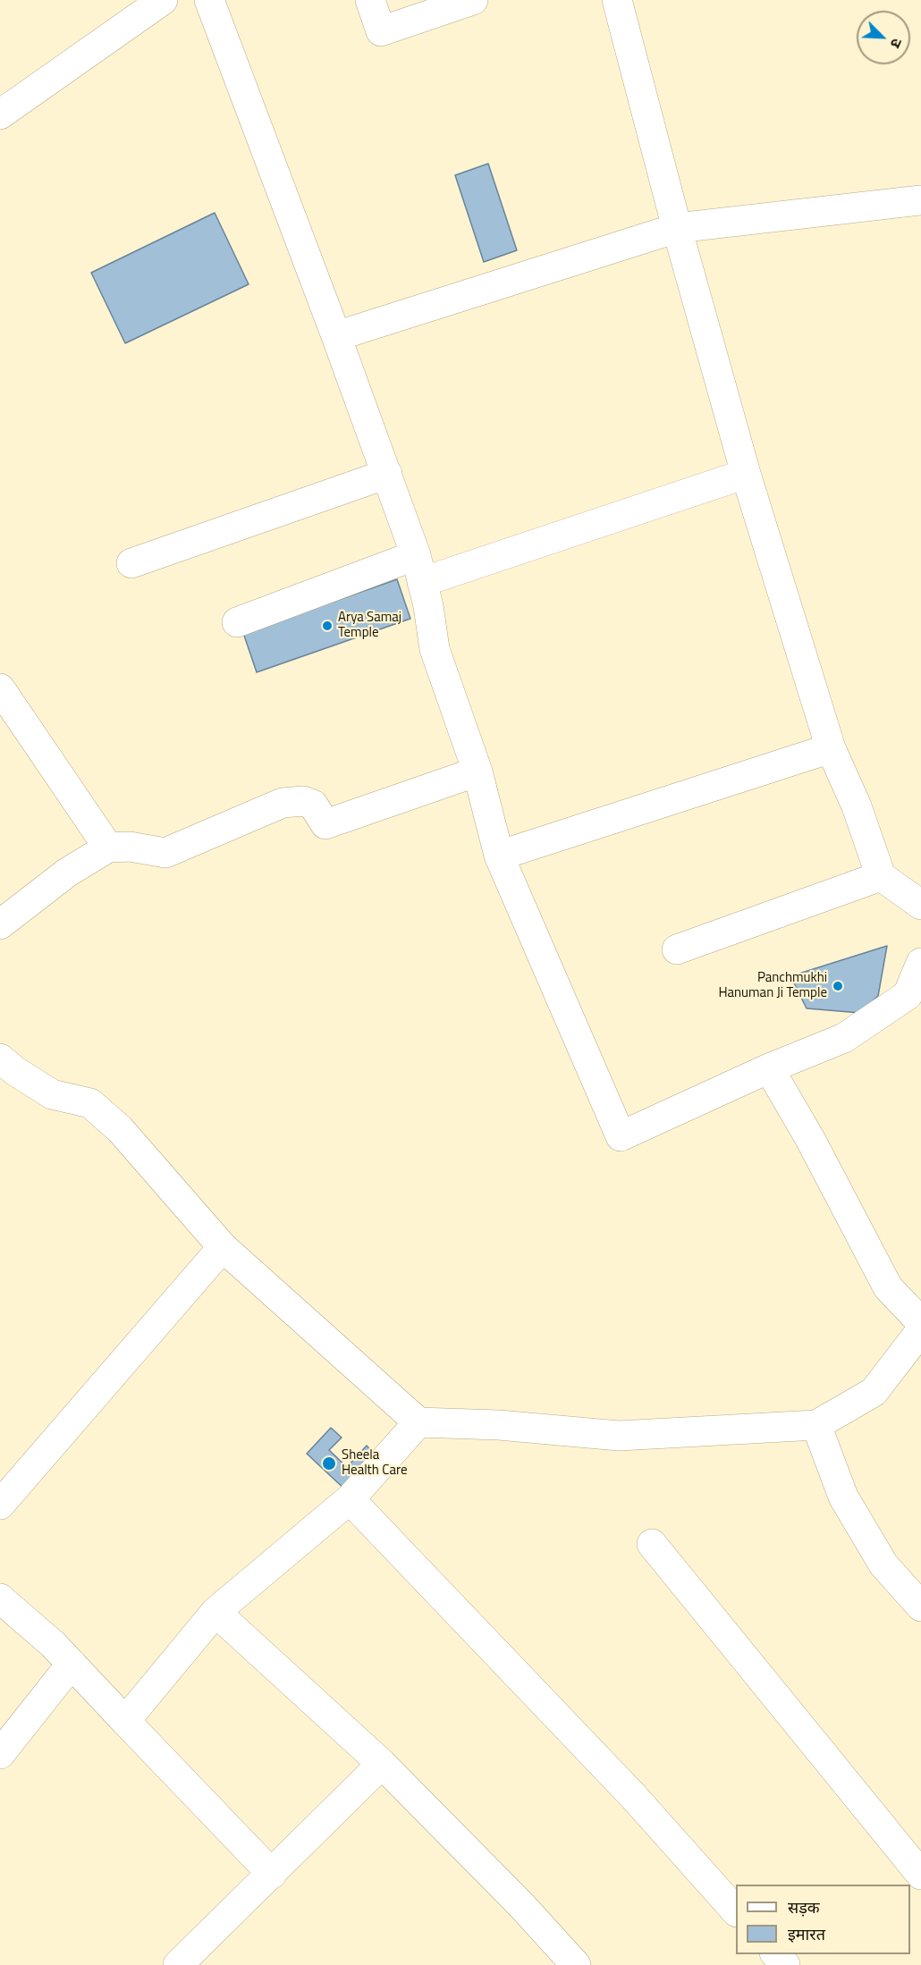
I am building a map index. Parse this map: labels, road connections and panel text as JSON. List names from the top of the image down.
{
  "places": ["Arya Samaj Temple", "Panchmukhi Hanuman Ji Temple", "Sheela Health Care"],
  "legend": ["सड़क", "इमारत"],
  "north": "bottom right"
}
